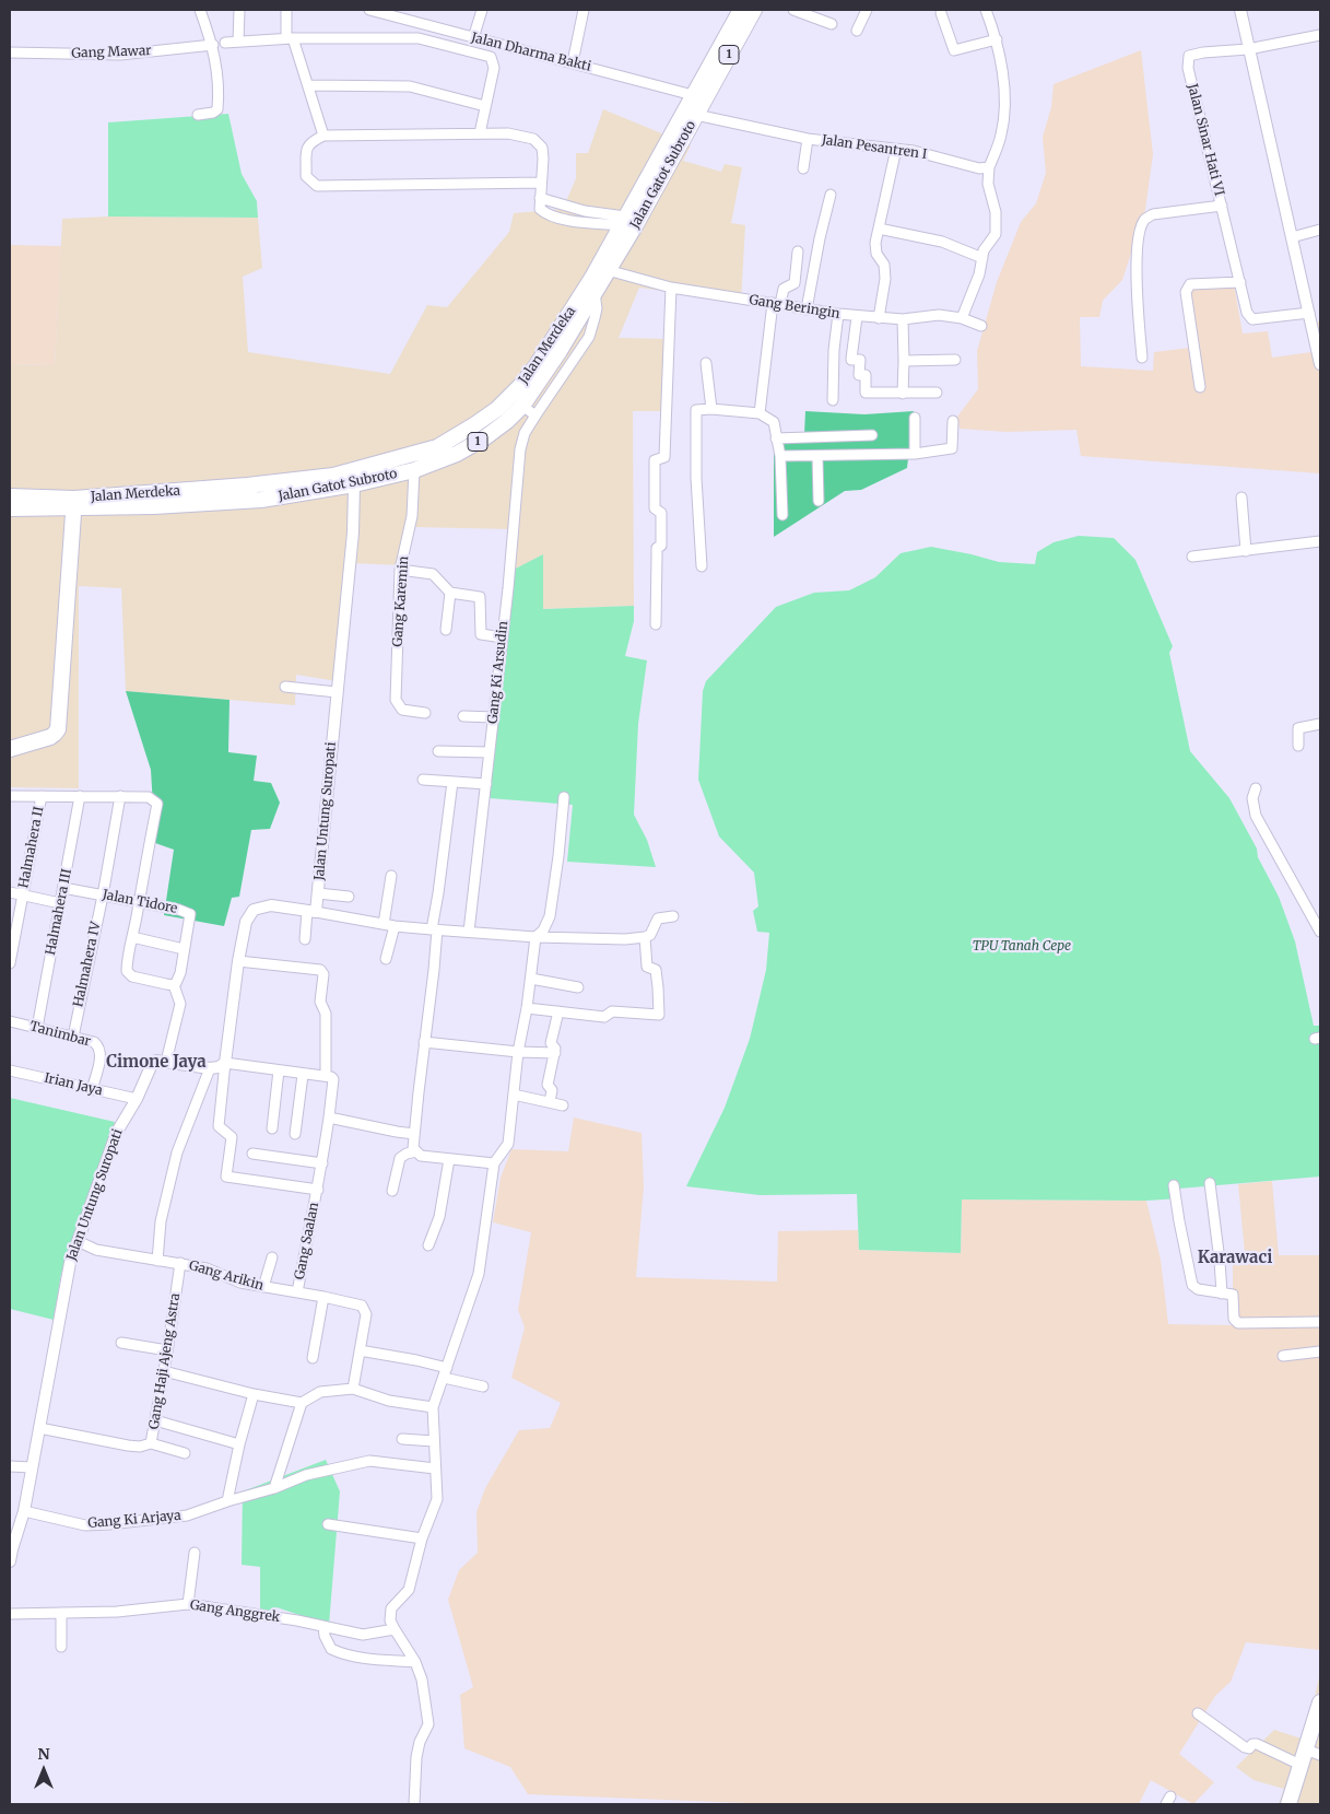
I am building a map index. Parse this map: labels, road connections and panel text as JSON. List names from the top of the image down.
{
  "streets": {
    "main road": ["1", "Jalan Gatot Subroto", "Jalan Merdeka"],
    "street": [
      "Gang Mawar",
      "Jalan Dharma Bakti",
      "Jalan Sinar Hati VI",
      "Jalan Pesantren I",
      "Gang Beringin",
      "Gang Karemin",
      "Gang Ki Arsudin",
      "Jalan Untung Suropati",
      "Halmahera II",
      "Jalan Tidore",
      "Halmahera III",
      "Halmahera IV",
      "Tanimbar",
      "Irian Jaya",
      "Gang Saalan",
      "Gang Arikin",
      "Gang Haji Ajeng Astra",
      "Gang Ki Arjaya",
      "Gang Anggrek"
    ]
  },
  "crossings": [
    ["Jalan Dharma Bakti", "Jalan Gatot Subroto"],
    ["Jalan Dharma Bakti", "Jalan Merdeka"],
    ["Jalan Pesantren I", "Jalan Gatot Subroto"],
    ["Jalan Gatot Subroto", "Gang Beringin"],
    ["Jalan Gatot Subroto", "Jalan Merdeka"],
    ["Jalan Gatot Subroto", "Gang Karemin"],
    ["Jalan Gatot Subroto", "Gang Ki Arsudin"],
    ["Jalan Gatot Subroto", "Jalan Untung Suropati"],
    ["Gang Beringin", "Jalan Merdeka"],
    ["Jalan Untung Suropati", "Irian Jaya"],
    ["Jalan Untung Suropati", "Gang Arikin"],
    ["Jalan Untung Suropati", "Gang Haji Ajeng Astra"],
    ["Jalan Untung Suropati", "Gang Ki Arjaya"],
    ["Jalan Tidore", "Halmahera III"],
    ["Jalan Tidore", "Halmahera IV"],
    ["Halmahera III", "Tanimbar"],
    ["Halmahera IV", "Tanimbar"],
    ["Tanimbar", "Irian Jaya"],
    ["Gang Saalan", "Gang Arikin"],
    ["Gang Arikin", "Gang Haji Ajeng Astra"]
  ],
  "districts": ["Cimone Jaya", "Karawaci"],
  "parks": ["TPU Tanah Cepe"],
  "north": "top"
}
